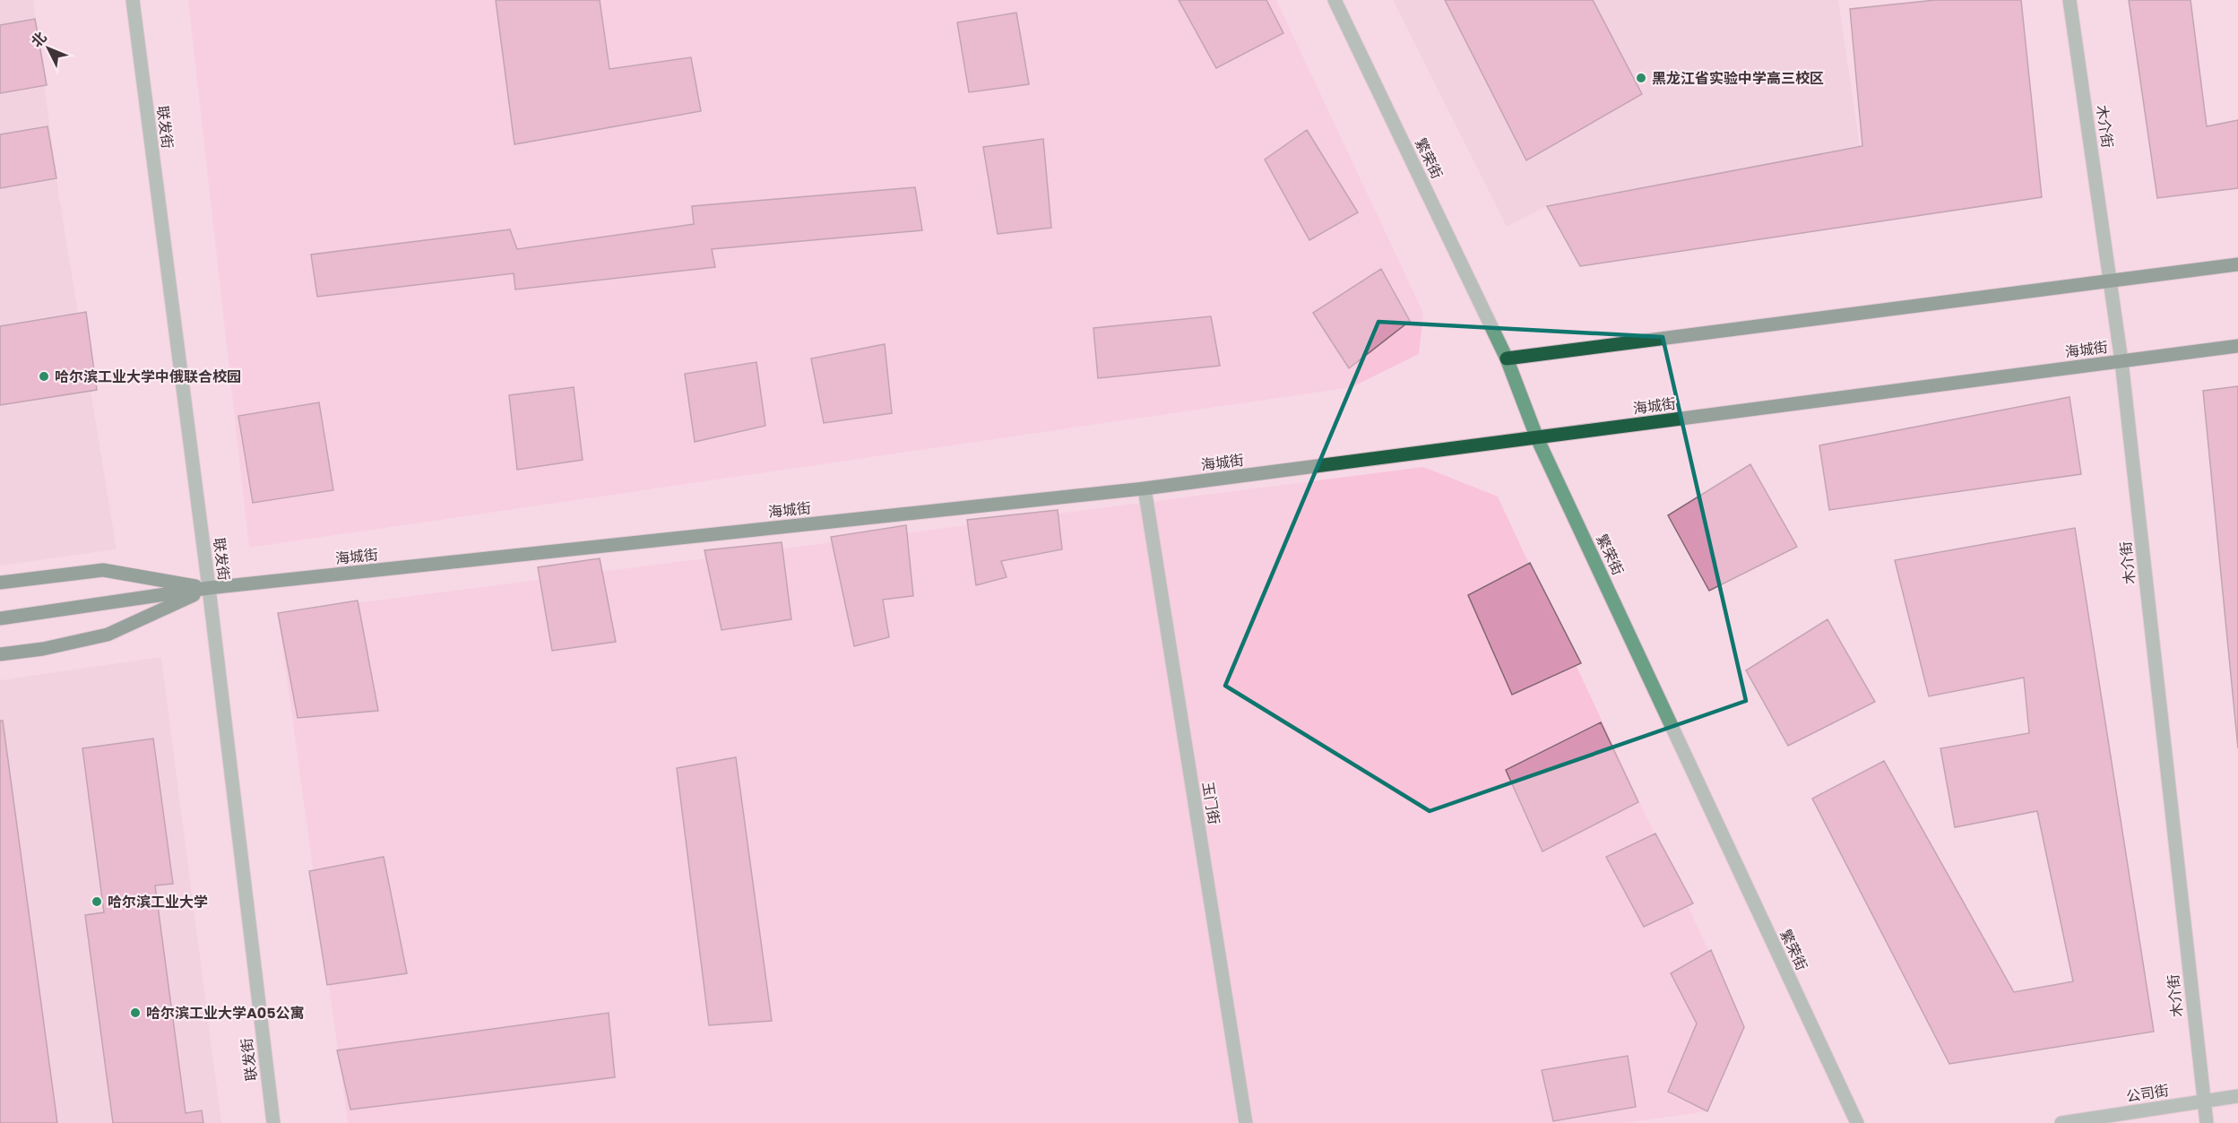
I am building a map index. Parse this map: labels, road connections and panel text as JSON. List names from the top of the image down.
{
  "streets": {
    "main road": ["海城街"],
    "street": [
      "木介街",
      "联发街",
      "繁荣街",
      "玉门街",
      "公司街"
    ]
  },
  "crossings": [
    ["木介街", "海城街"],
    ["木介街", "公司街"],
    ["联发街", "海城街"],
    ["繁荣街", "海城街"],
    ["海城街", "玉门街"]
  ],
  "places": [
    "黑龙江省实验中学高三校区",
    "哈尔滨工业大学中俄联合校园",
    "哈尔滨工业大学",
    "哈尔滨工业大学A05公寓"
  ],
  "north": "top left"
}
